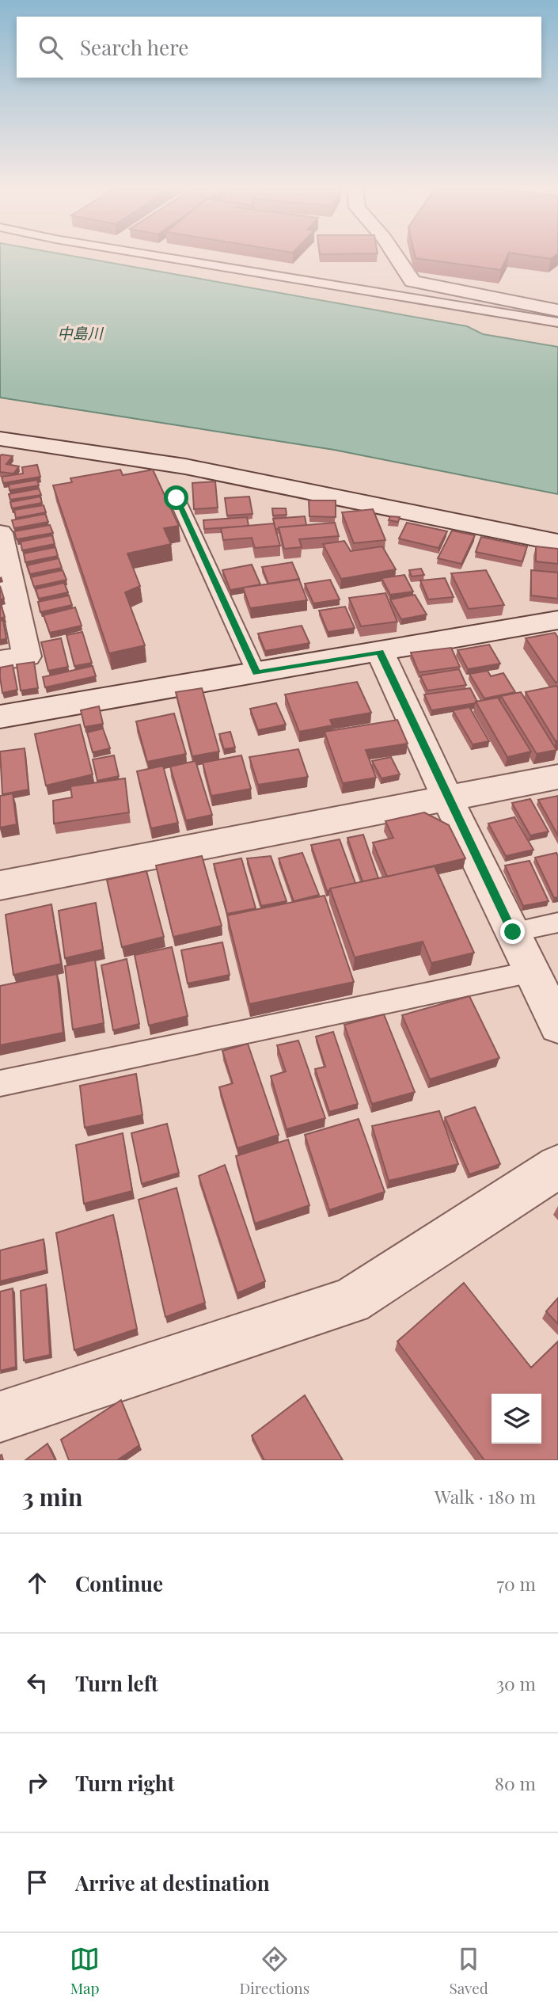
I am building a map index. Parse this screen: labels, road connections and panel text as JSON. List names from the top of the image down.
{
  "water": ["中島川"],
  "page": {
    "search": "Search here",
    "heading": ["3 min", "Walk · 180 m"],
    "list": [
      ["Continue", "70 m"],
      ["Turn left", "30 m"],
      ["Turn right", "80 m"],
      "Arrive at destination"
    ],
    "nav": ["Map", "Directions", "Saved"]
  }
}
